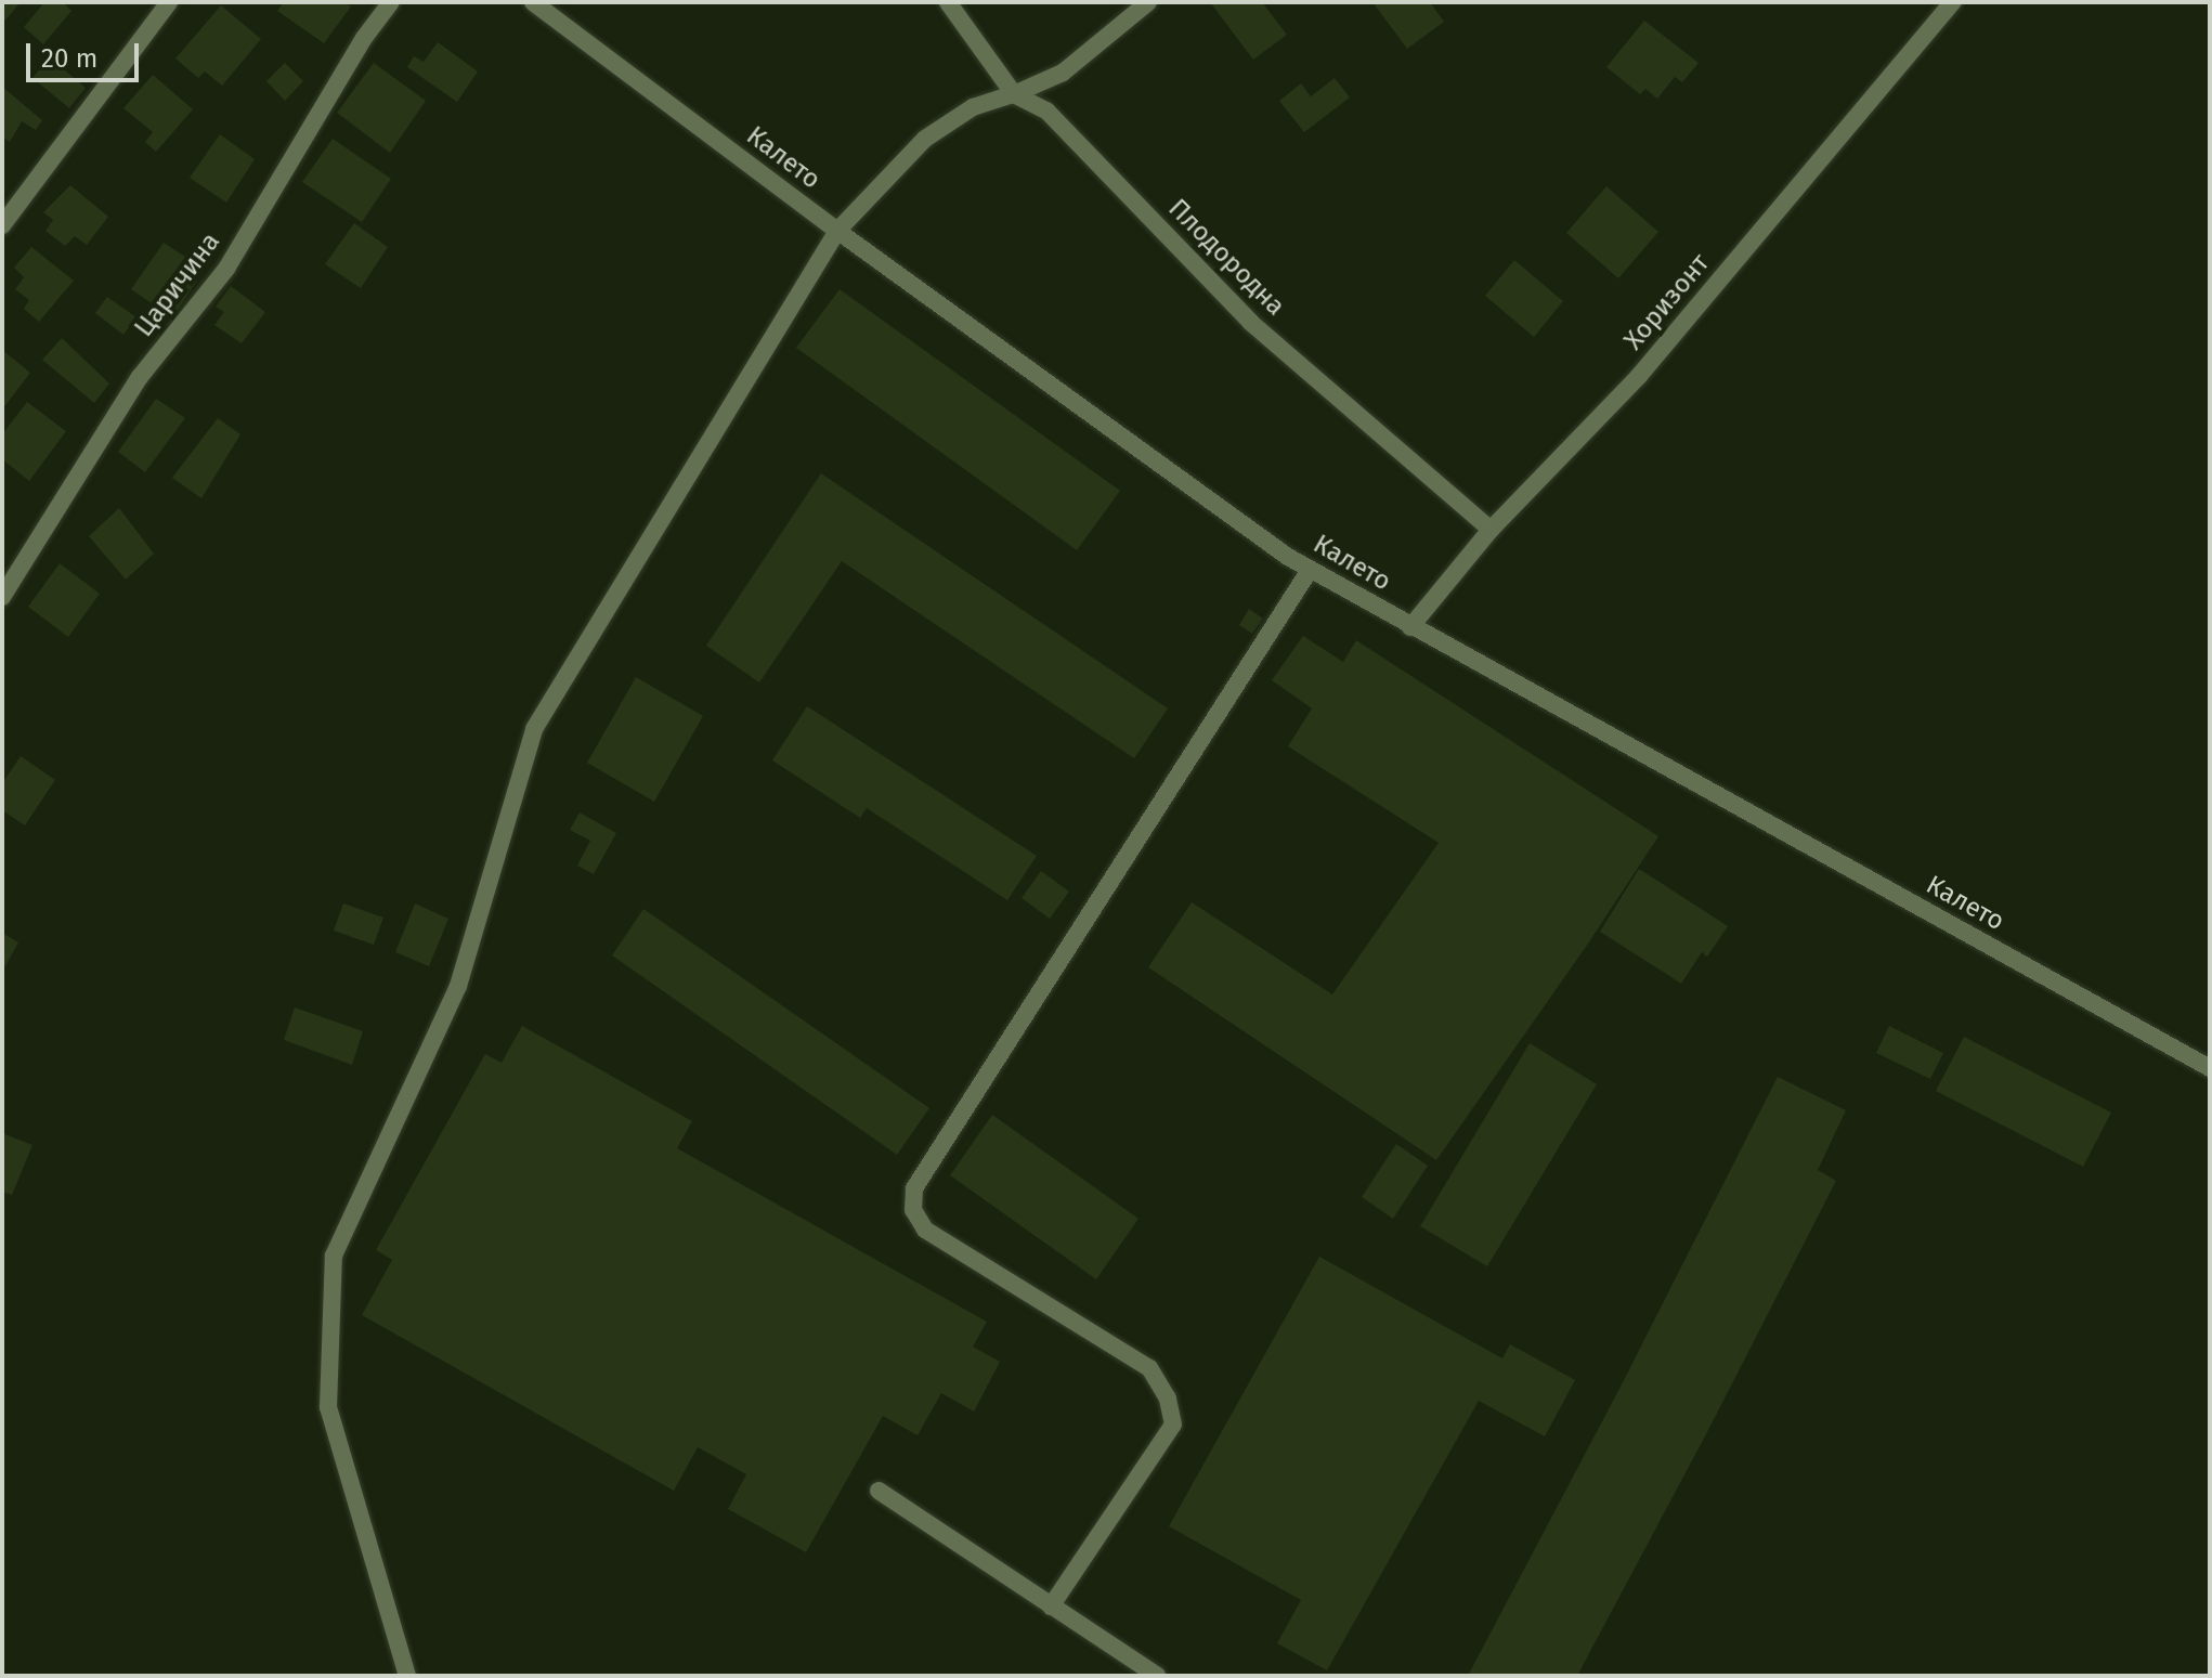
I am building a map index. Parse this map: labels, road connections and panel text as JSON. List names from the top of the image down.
{
  "streets": {
    "street": [
      "Калето",
      "Плодородна",
      "Царичина",
      "Хоризонт"
    ]
  },
  "crossings": [
    ["Калето", "Хоризонт"],
    ["Плодородна", "Хоризонт"]
  ],
  "scale_bar": "20 m"
}
